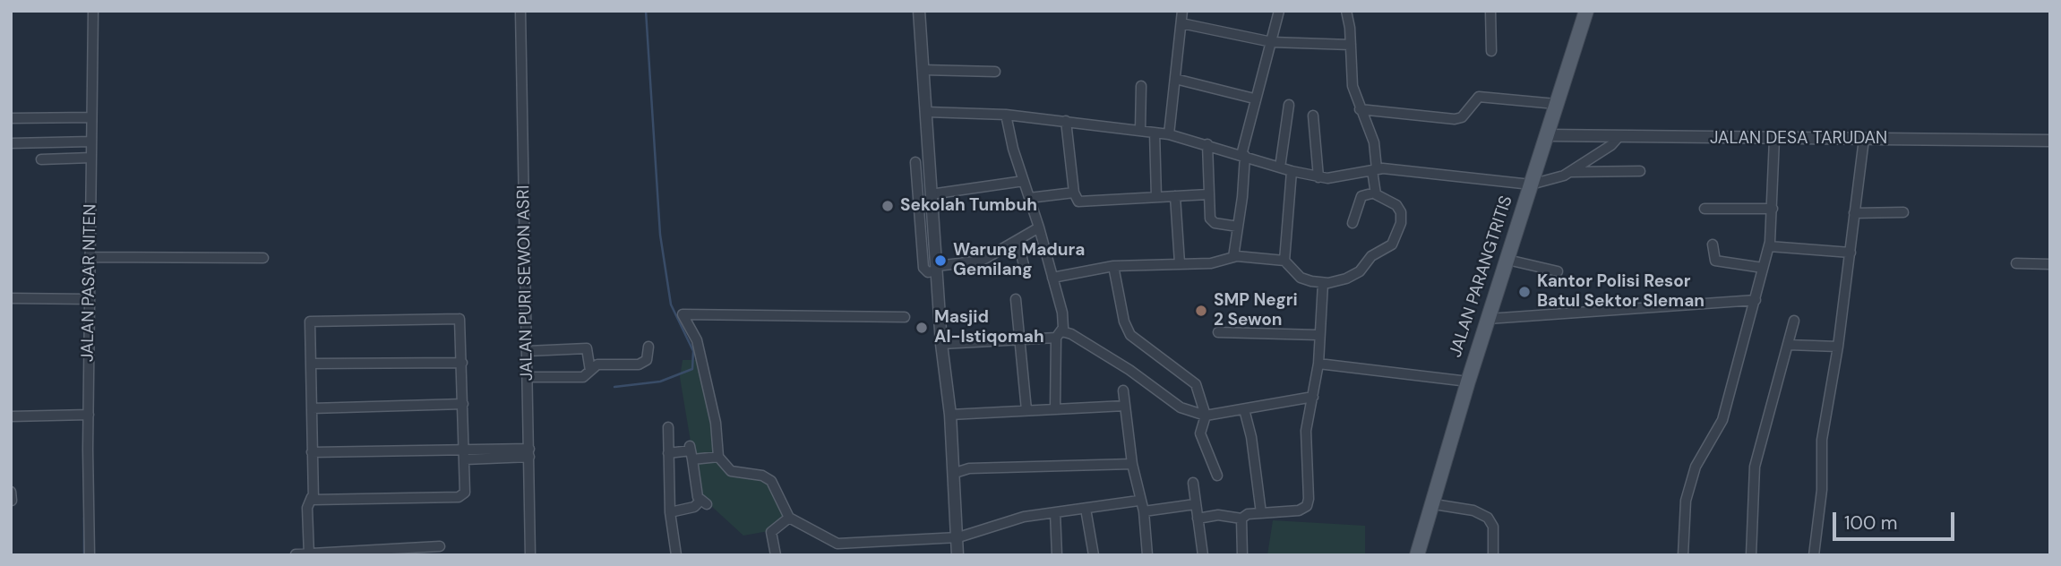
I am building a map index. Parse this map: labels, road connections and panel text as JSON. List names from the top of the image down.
{
  "streets": {
    "main road": ["JALAN PARANGTRITIS"],
    "street": ["JALAN DESA TARUDAN", "JALAN PASAR NITEN", "JALAN PURI SEWON ASRI"]
  },
  "crossings": [
    ["JALAN DESA TARUDAN", "JALAN PARANGTRITIS"]
  ],
  "places": [
    "Sekolah Tumbuh",
    "Warung Madura Gemilang",
    "Kantor Polisi Resor Batul Sektor Sleman",
    "SMP Negri 2 Sewon",
    "Masjid Al-Istiqomah"
  ],
  "scale_bar": "100 m"
}
